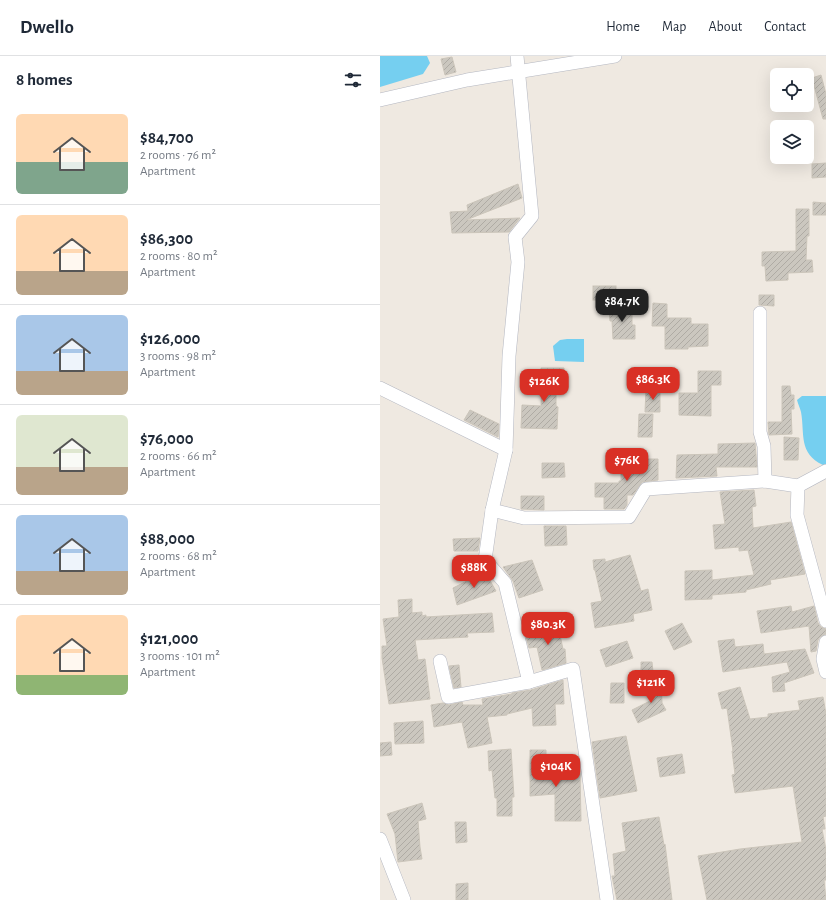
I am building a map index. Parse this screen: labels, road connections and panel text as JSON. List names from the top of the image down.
{
  "page": {
    "header": "Dwello",
    "nav": [
      "Home",
      "Map",
      "About",
      "Contact"
    ],
    "heading": "8 homes",
    "list": [
      {
        "name": "$84,700",
        "note": "2 rooms · 76 m² · Apartment"
      },
      {
        "name": "$86,300",
        "note": "2 rooms · 80 m² · Apartment"
      },
      {
        "name": "$126,000",
        "note": "3 rooms · 98 m² · Apartment"
      },
      {
        "name": "$76,000",
        "note": "2 rooms · 66 m² · Apartment"
      },
      {
        "name": "$88,000",
        "note": "2 rooms · 68 m² · Apartment"
      },
      {
        "name": "$121,000",
        "note": "3 rooms · 101 m² · Apartment"
      }
    ],
    "price": [
      "$84.7K",
      "$86.3K",
      "$126K",
      "$76K",
      "$88K",
      "$80.3K",
      "$121K",
      "$104K"
    ]
  }
}
